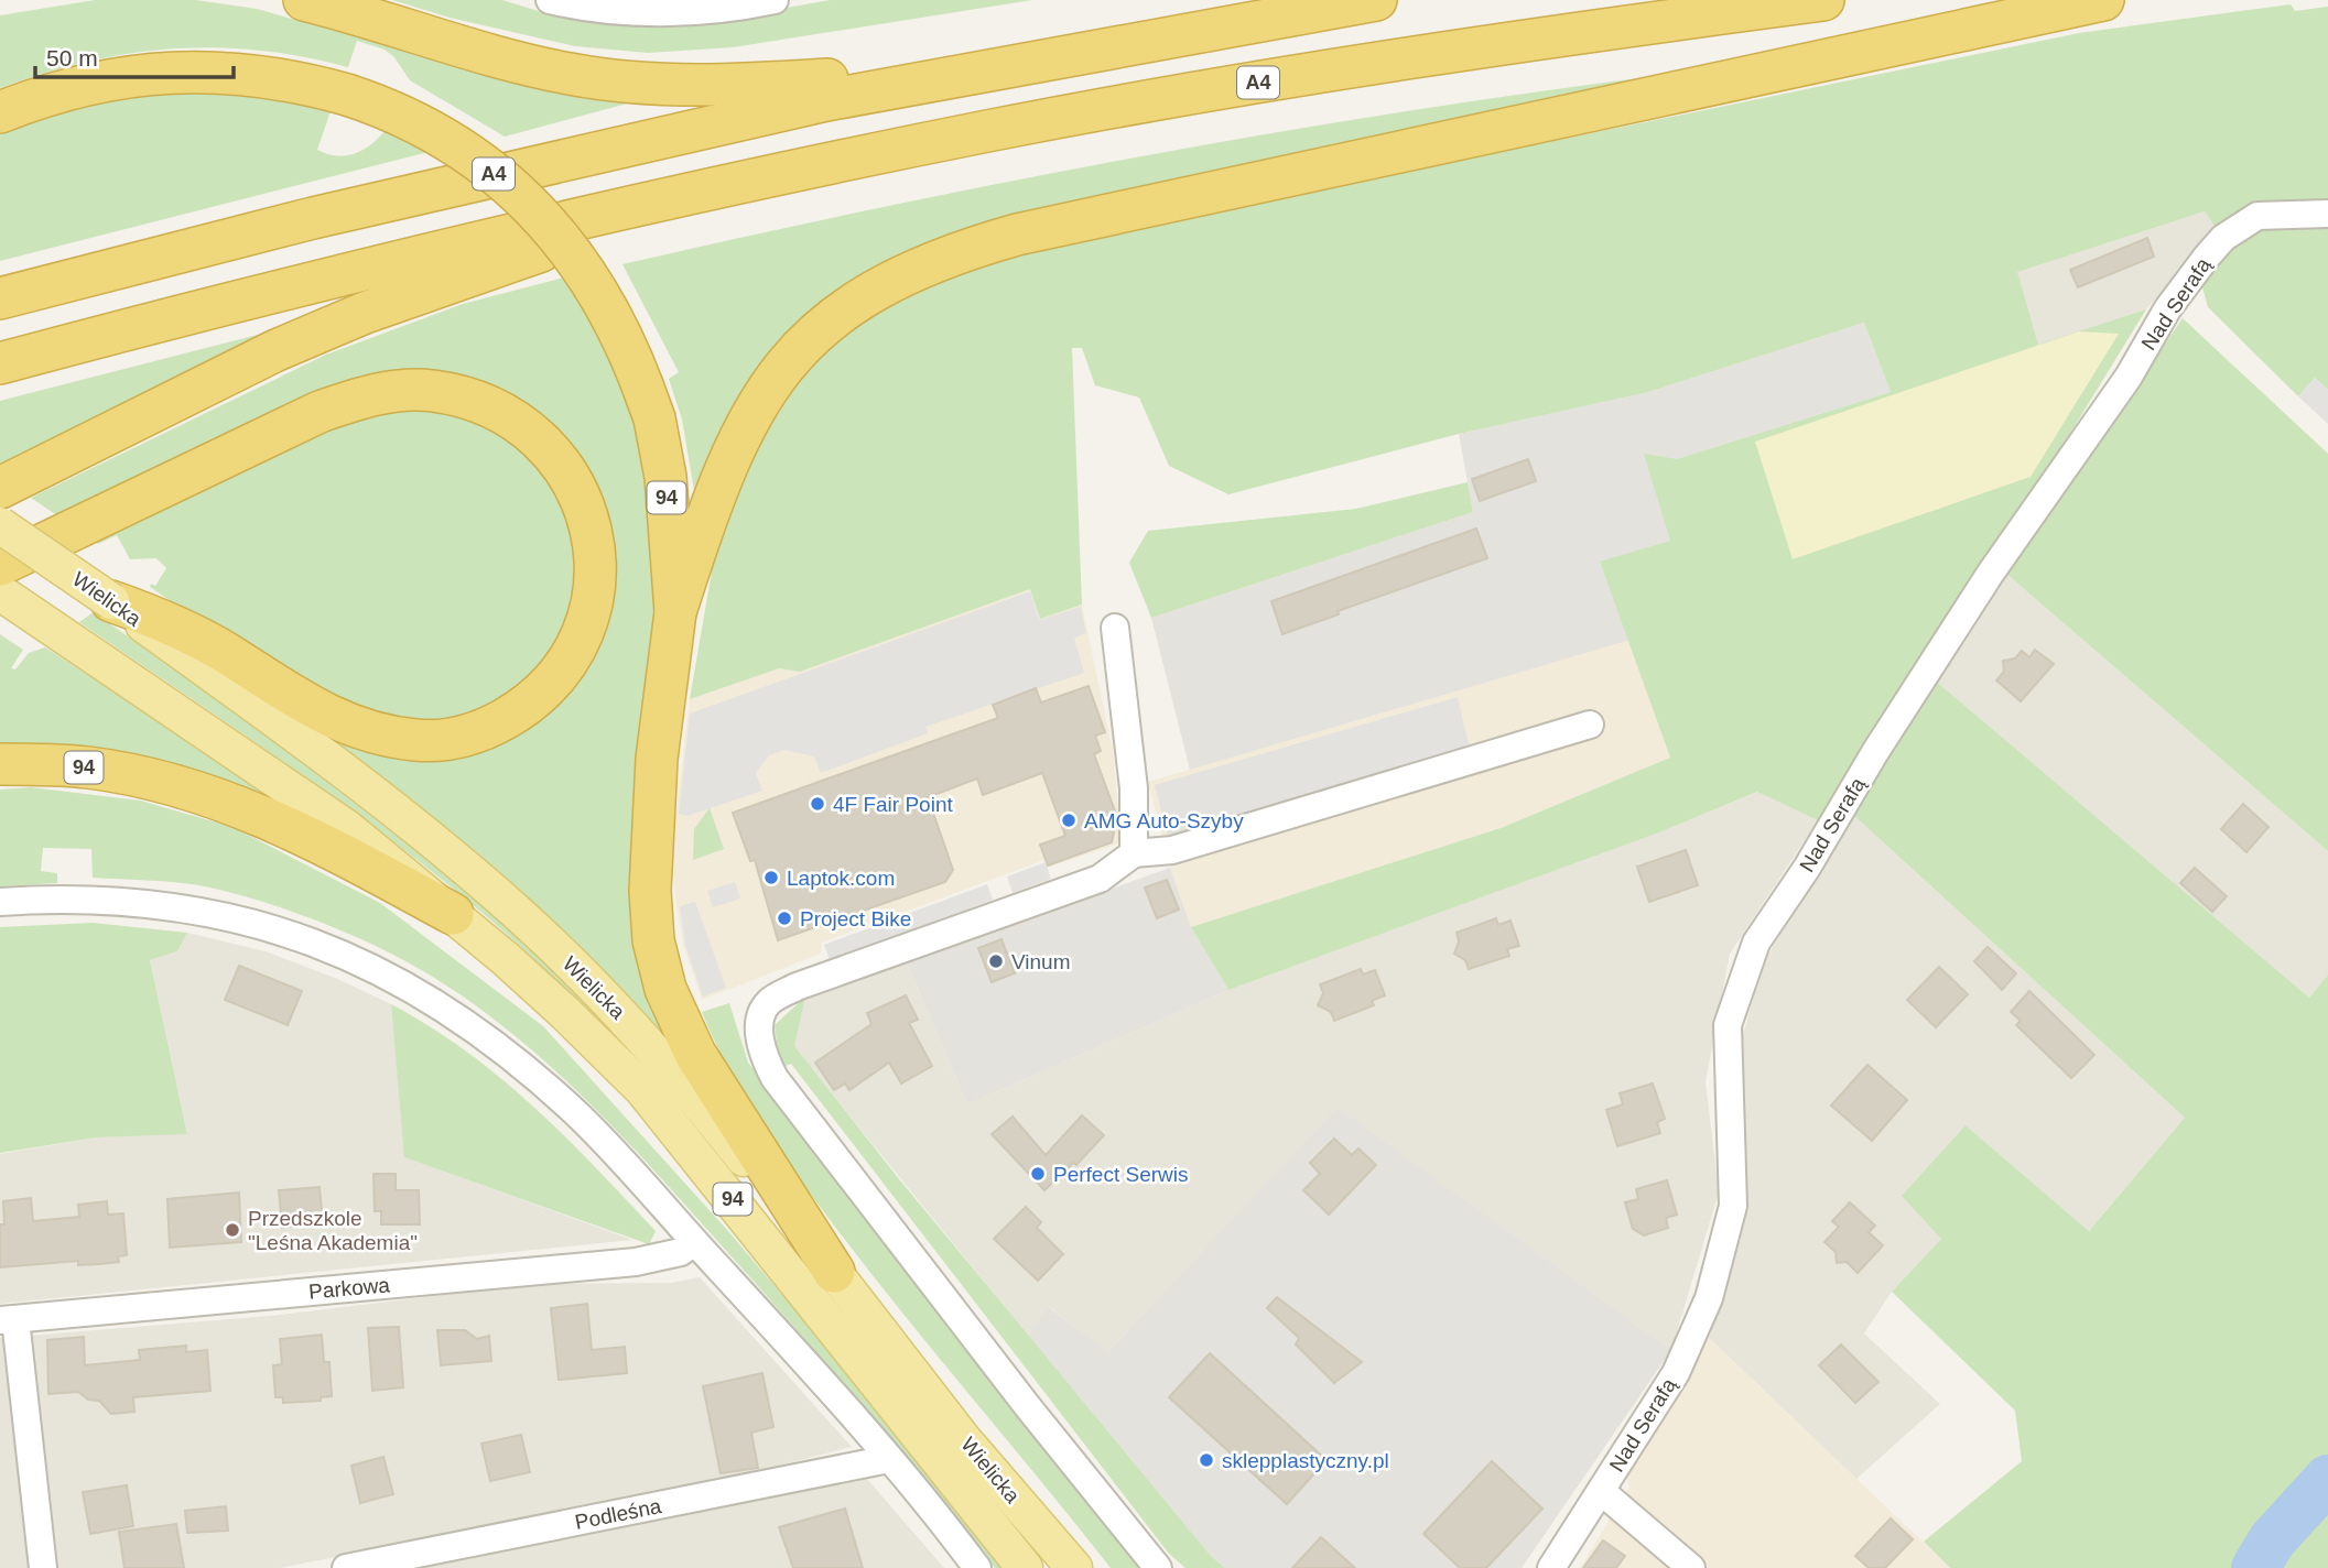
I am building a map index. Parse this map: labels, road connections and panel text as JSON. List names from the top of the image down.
{
  "streets": {
    "highway": ["A4", "94"],
    "main road": ["Wielicka"],
    "street": ["Nad Serafą", "Parkowa", "Podleśna"]
  },
  "crossings": [
    ["94", "Wielicka"]
  ],
  "places": [
    "4F Fair Point",
    "AMG Auto-Szyby",
    "Laptok.com",
    "Project Bike",
    "Vinum",
    "Perfect Serwis",
    "Przedszkole \"Leśna Akademia\"",
    "sklepplastyczny.pl"
  ],
  "scale_bar": "50 m"
}
